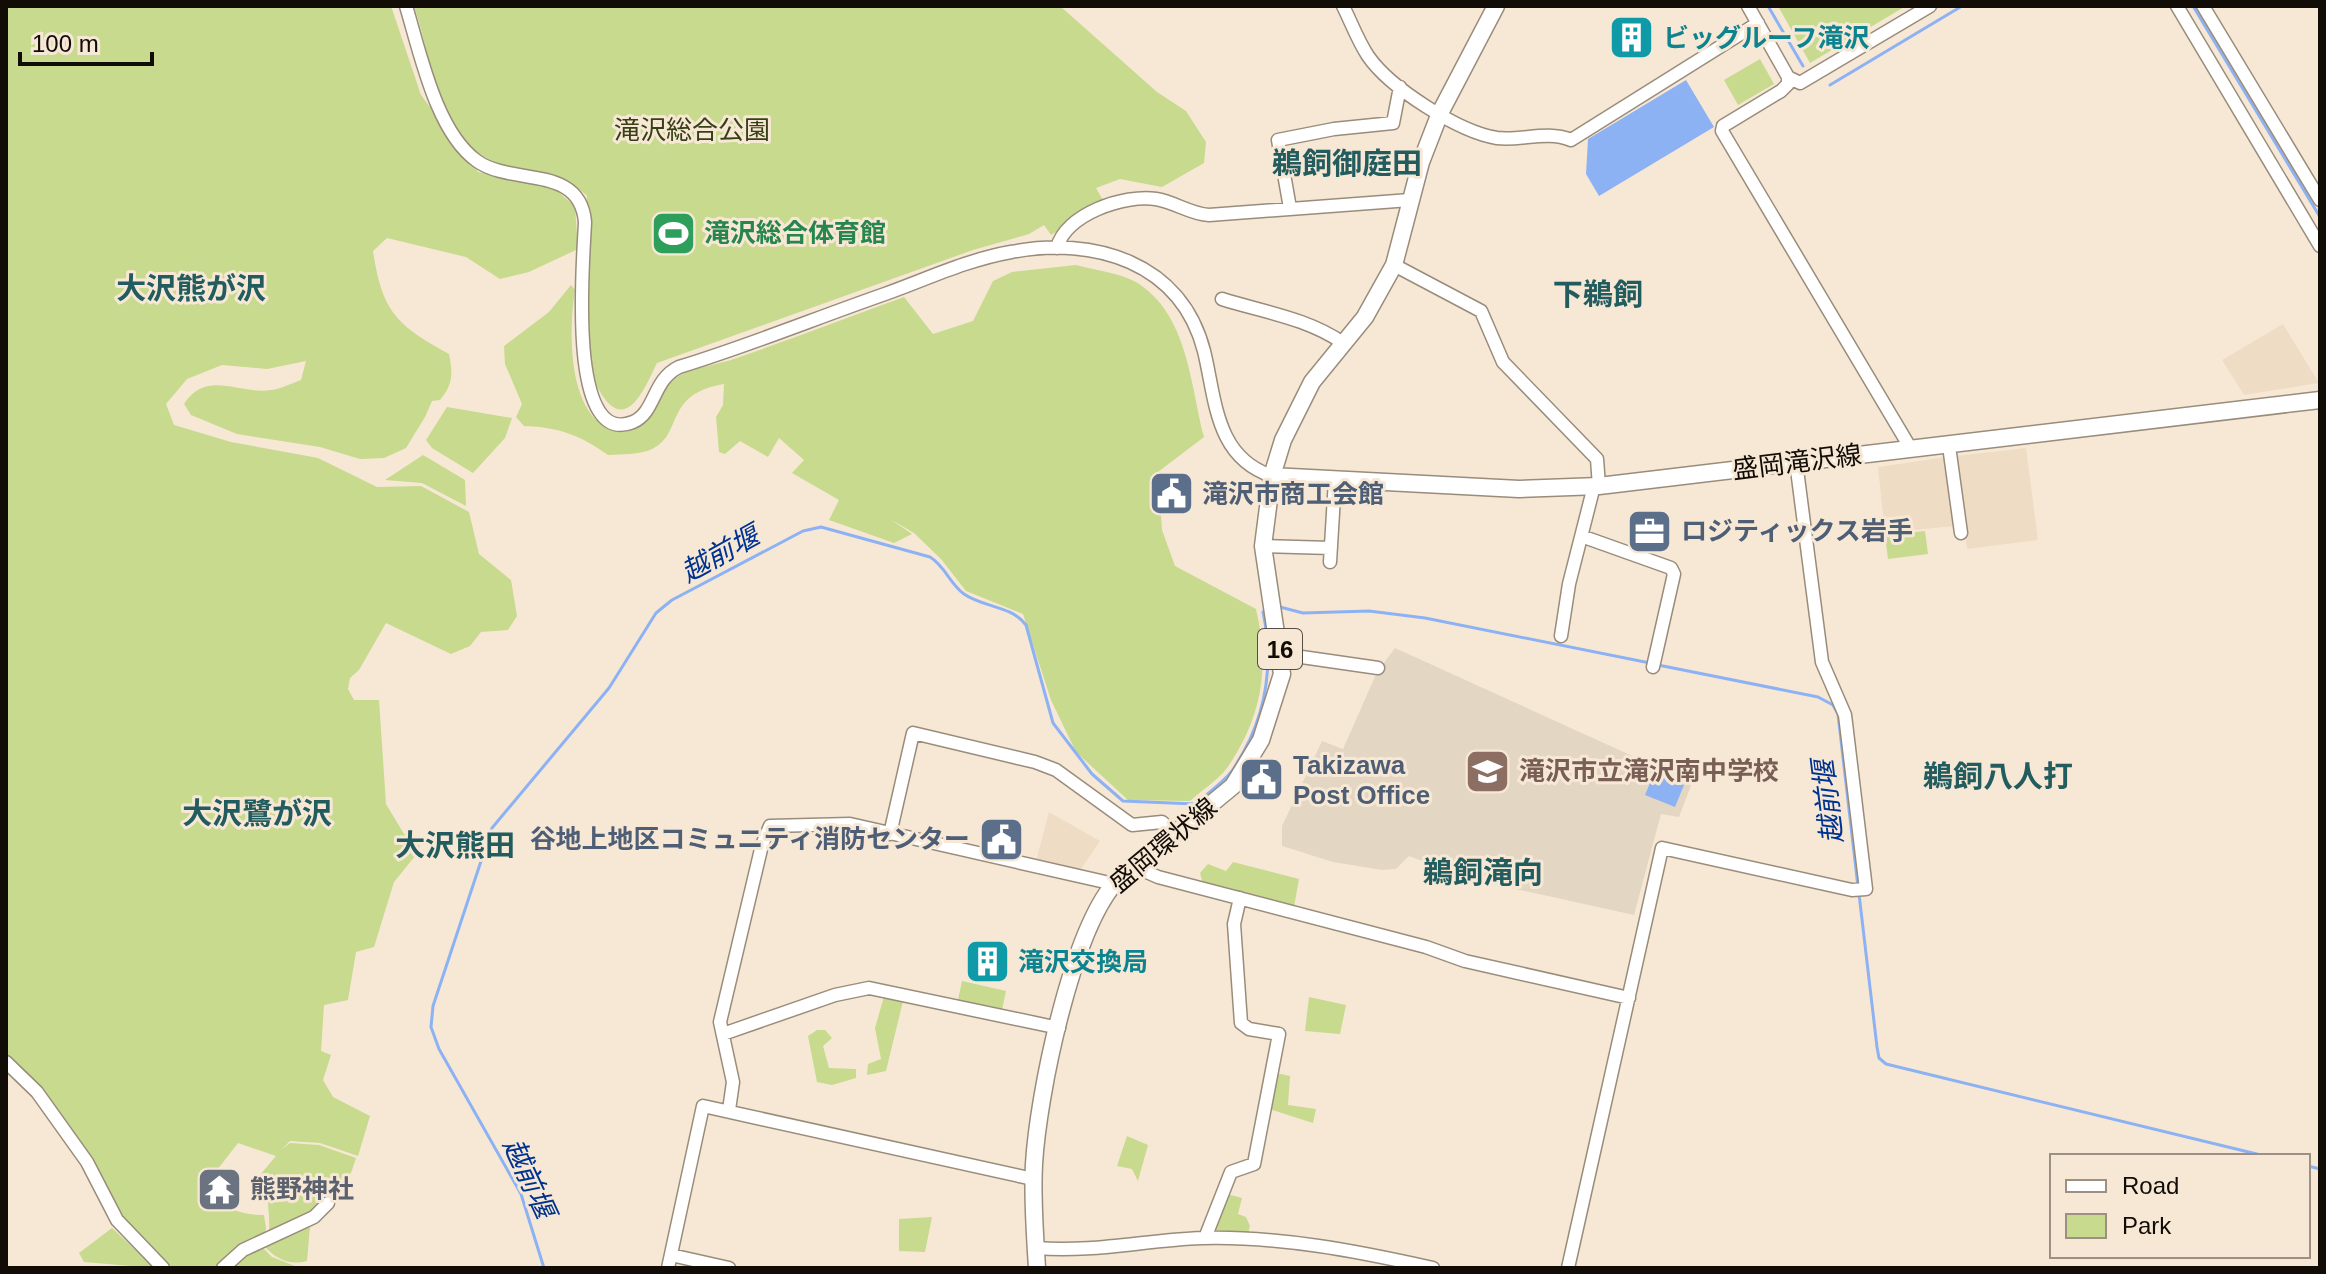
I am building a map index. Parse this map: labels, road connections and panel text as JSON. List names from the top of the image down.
{
  "streets": {
    "main road": ["盛岡滝沢線", "16", "盛岡環状線"]
  },
  "crossings": [
    ["盛岡滝沢線", "盛岡環状線"]
  ],
  "districts": [
    "鵜飼御庭田",
    "大沢熊が沢",
    "下鵜飼",
    "鵜飼八人打",
    "大沢鷺が沢",
    "大沢熊田",
    "鵜飼滝向"
  ],
  "water": ["越前堰"],
  "parks": ["滝沢総合公園"],
  "places": {
    "building": ["ビッグルーフ滝沢", "滝沢交換局"],
    "sports": ["滝沢総合体育館"],
    "public building": ["滝沢市商工会館", "Takizawa Post Office", "谷地上地区コミュニティ消防センター"],
    "office": ["ロジティックス岩手"],
    "school or university": ["滝沢市立滝沢南中学校"],
    "temple": ["熊野神社"]
  },
  "legend": ["Road", "Park"],
  "scale_bar": "100 m"
}
